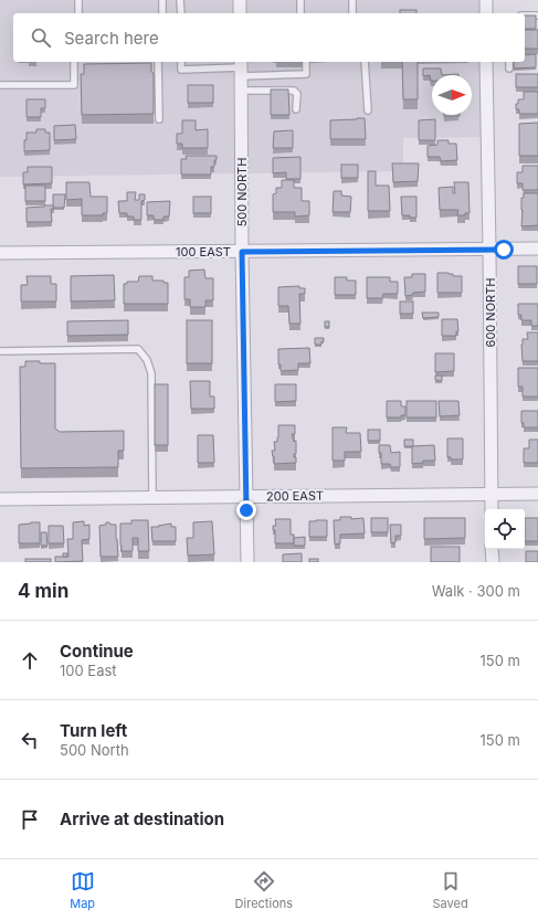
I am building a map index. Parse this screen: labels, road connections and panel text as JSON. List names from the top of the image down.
{
  "streets": {
    "street": [
      "500 NORTH",
      "100 EAST",
      "600 NORTH",
      "200 EAST"
    ]
  },
  "crossings": [
    ["500 NORTH", "100 EAST"],
    ["500 NORTH", "200 EAST"],
    ["100 EAST", "600 NORTH"],
    ["600 NORTH", "200 EAST"]
  ],
  "north": "right",
  "page": {
    "search": "Search here",
    "heading": ["4 min", "Walk · 300 m"],
    "list": [
      ["Continue", "100 East", "150 m"],
      ["Turn left", "500 North", "150 m"],
      "Arrive at destination"
    ],
    "nav": ["Map", "Directions", "Saved"]
  }
}
